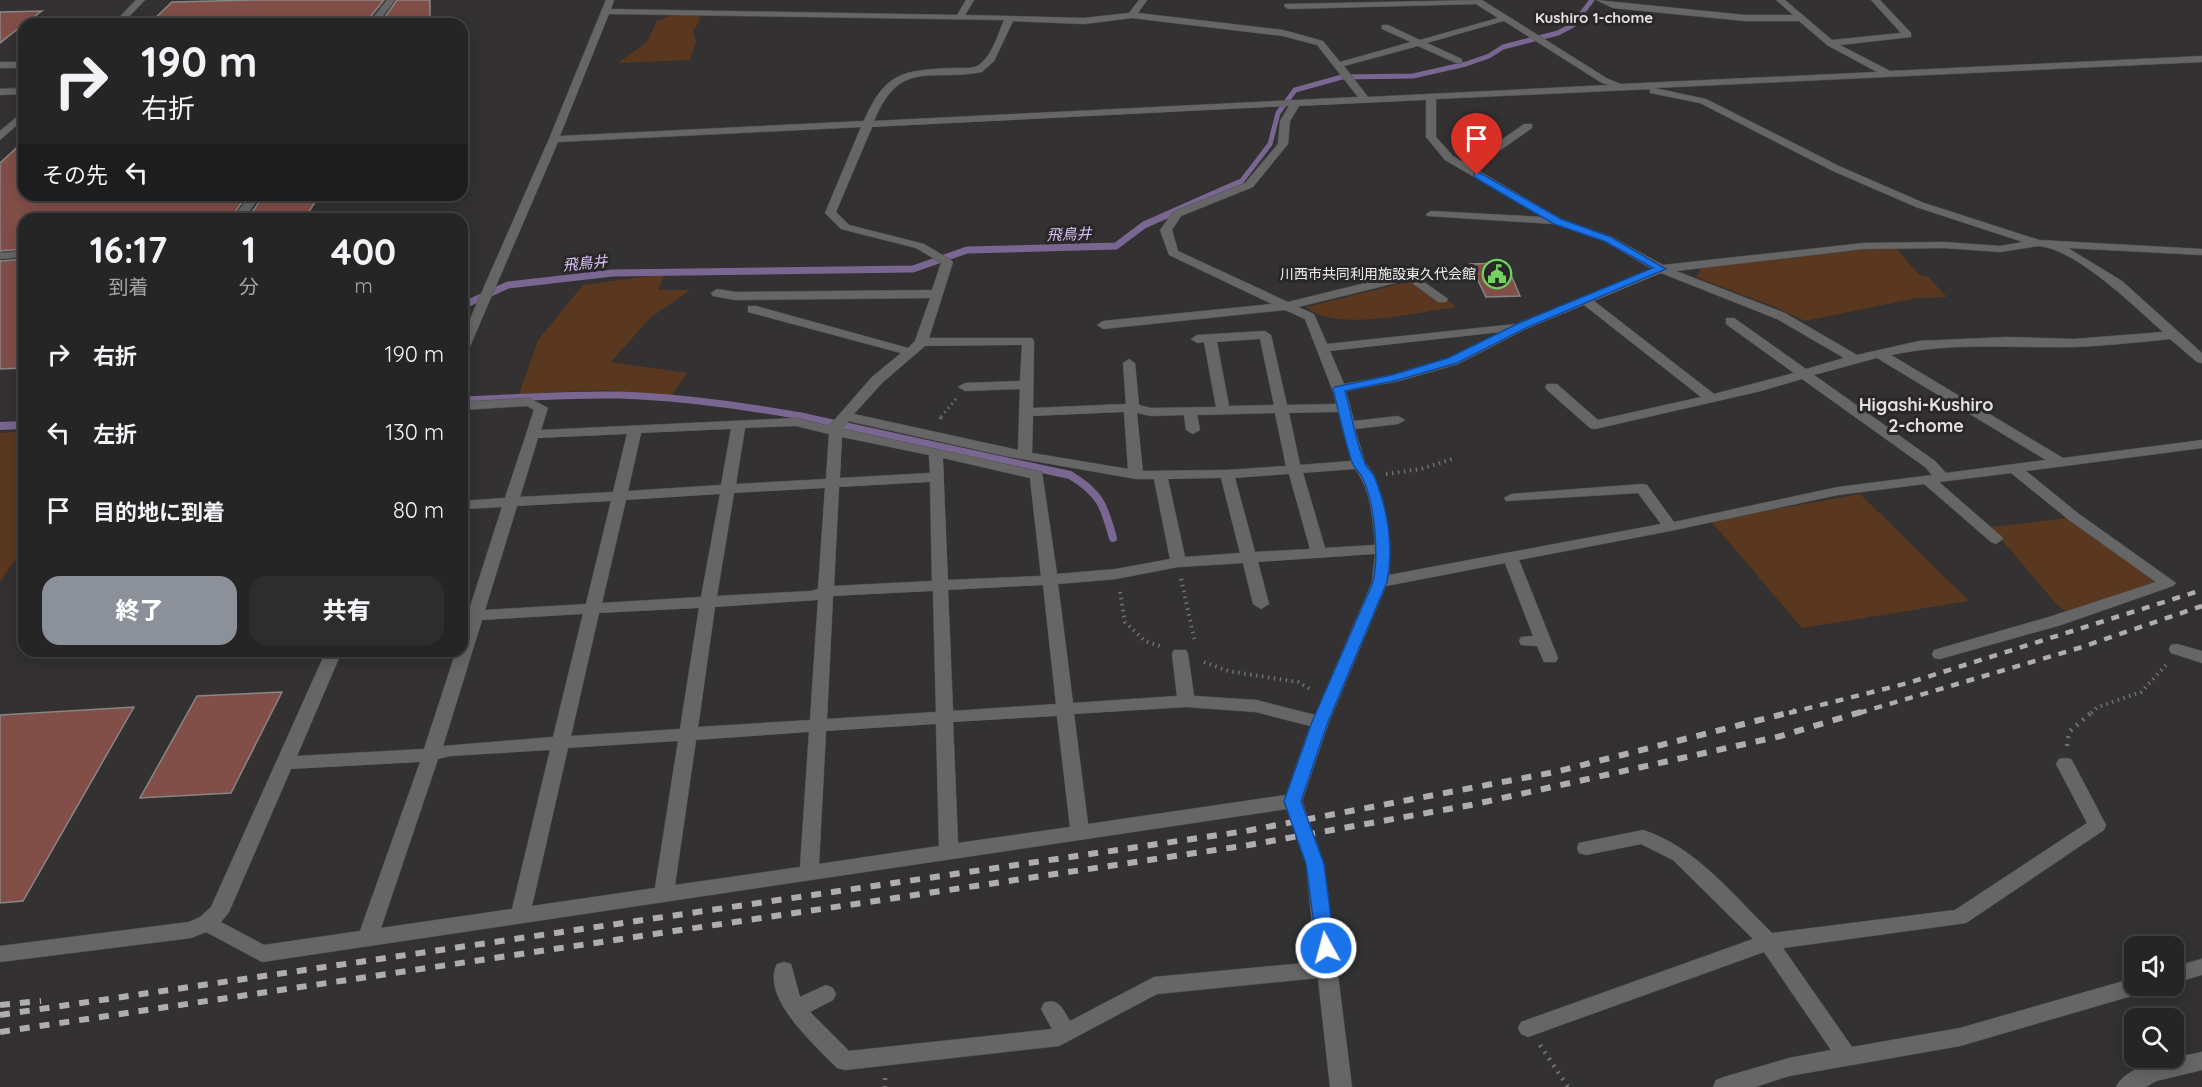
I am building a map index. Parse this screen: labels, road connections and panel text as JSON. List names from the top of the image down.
{
  "districts": ["Kushiro 1-chome", "Higashi-Kushiro 2-chome"],
  "water": ["飛鳥井"],
  "places": {
    "public building": ["川西市共同利用施設東久代会館"]
  },
  "page": {
    "turn": ["190 m", "右折"],
    "then": "その先",
    "eta": [
      "16:17",
      "到着",
      "1",
      "分",
      "400",
      "m"
    ],
    "list": [
      {
        "name": "右折",
        "value": "190 m"
      },
      {
        "name": "左折",
        "value": "130 m"
      },
      {
        "name": "目的地に到着",
        "value": "80 m"
      }
    ],
    "buttons": ["終了", "共有"]
  }
}
